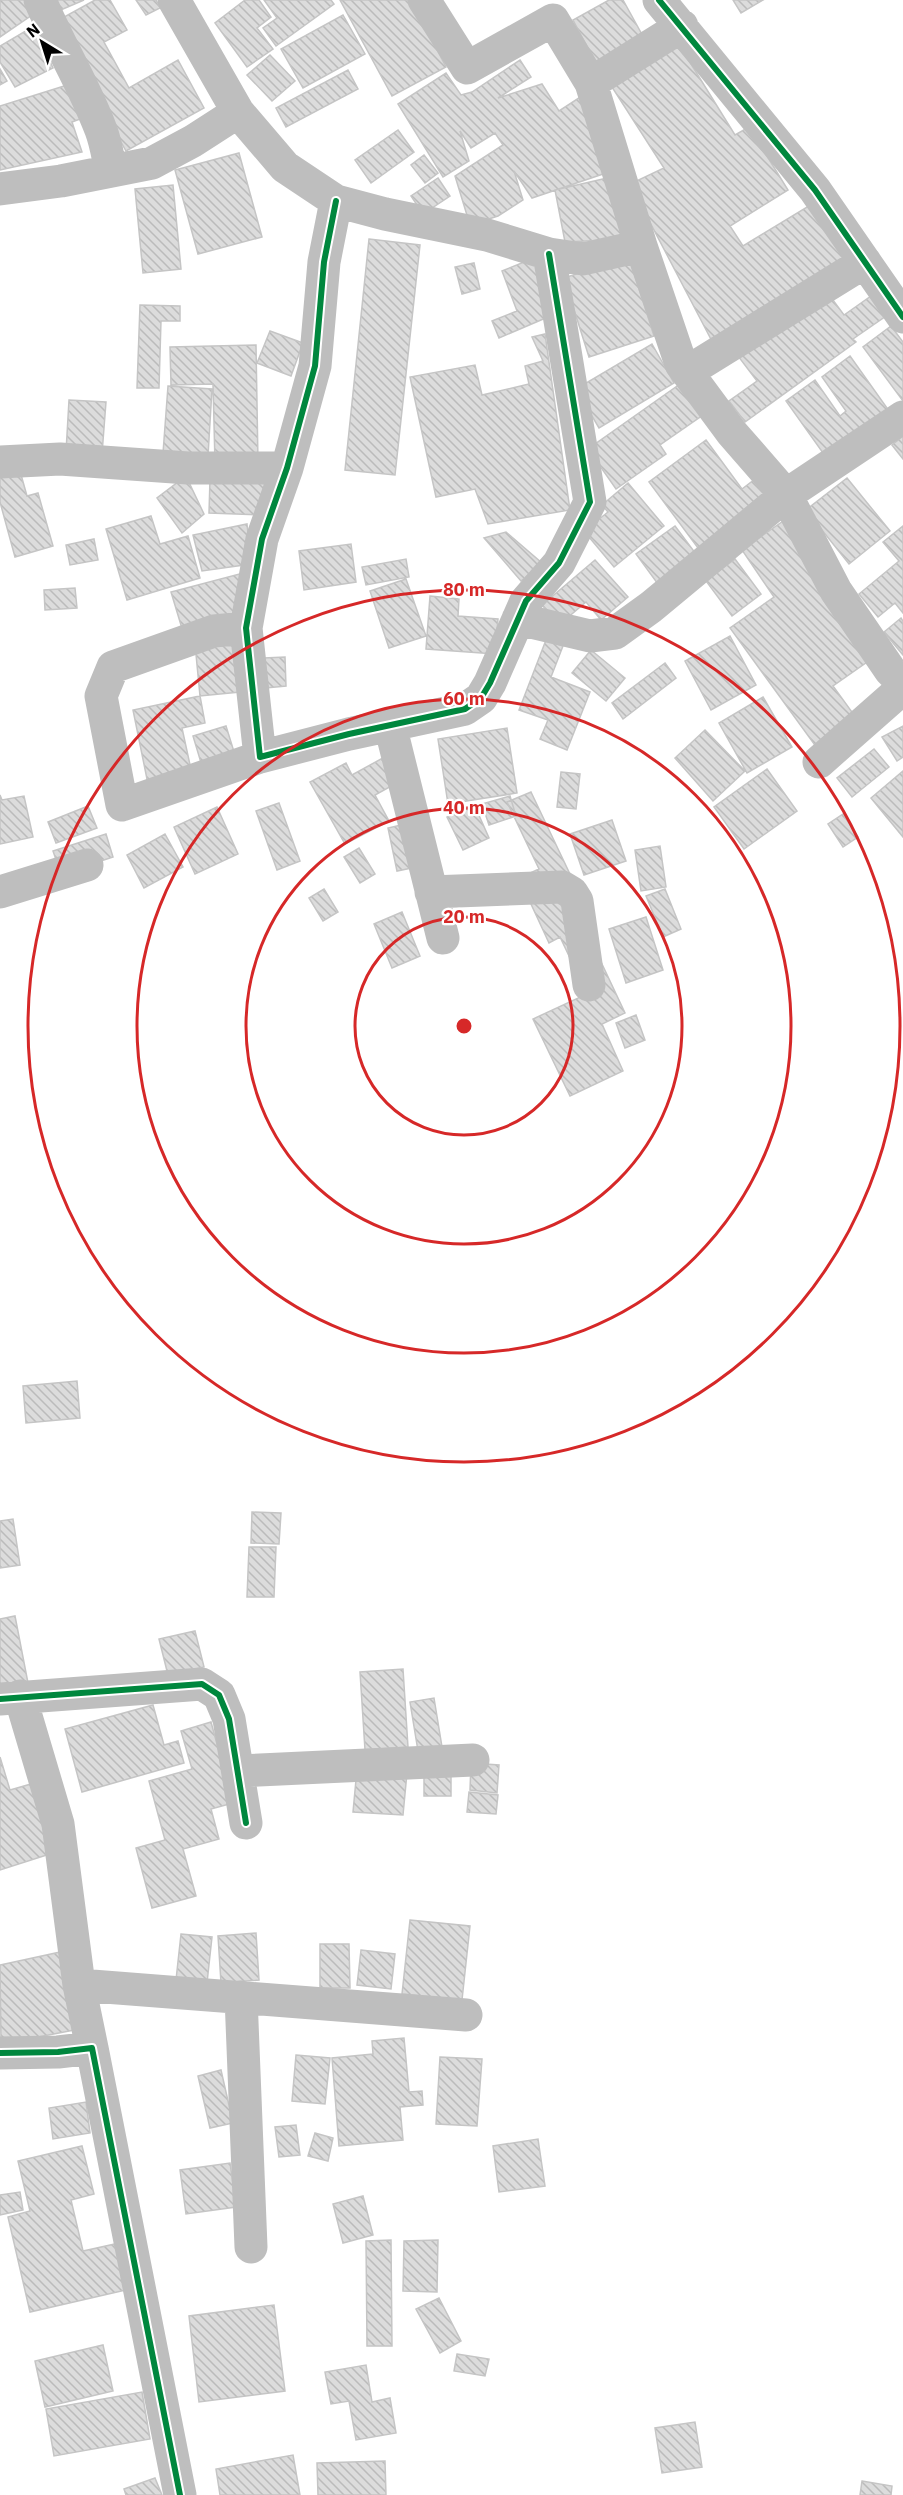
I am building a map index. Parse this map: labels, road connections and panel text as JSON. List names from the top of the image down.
{
  "north": "top left",
  "rings": [
    "80 m",
    "60 m",
    "40 m",
    "20 m"
  ]
}
